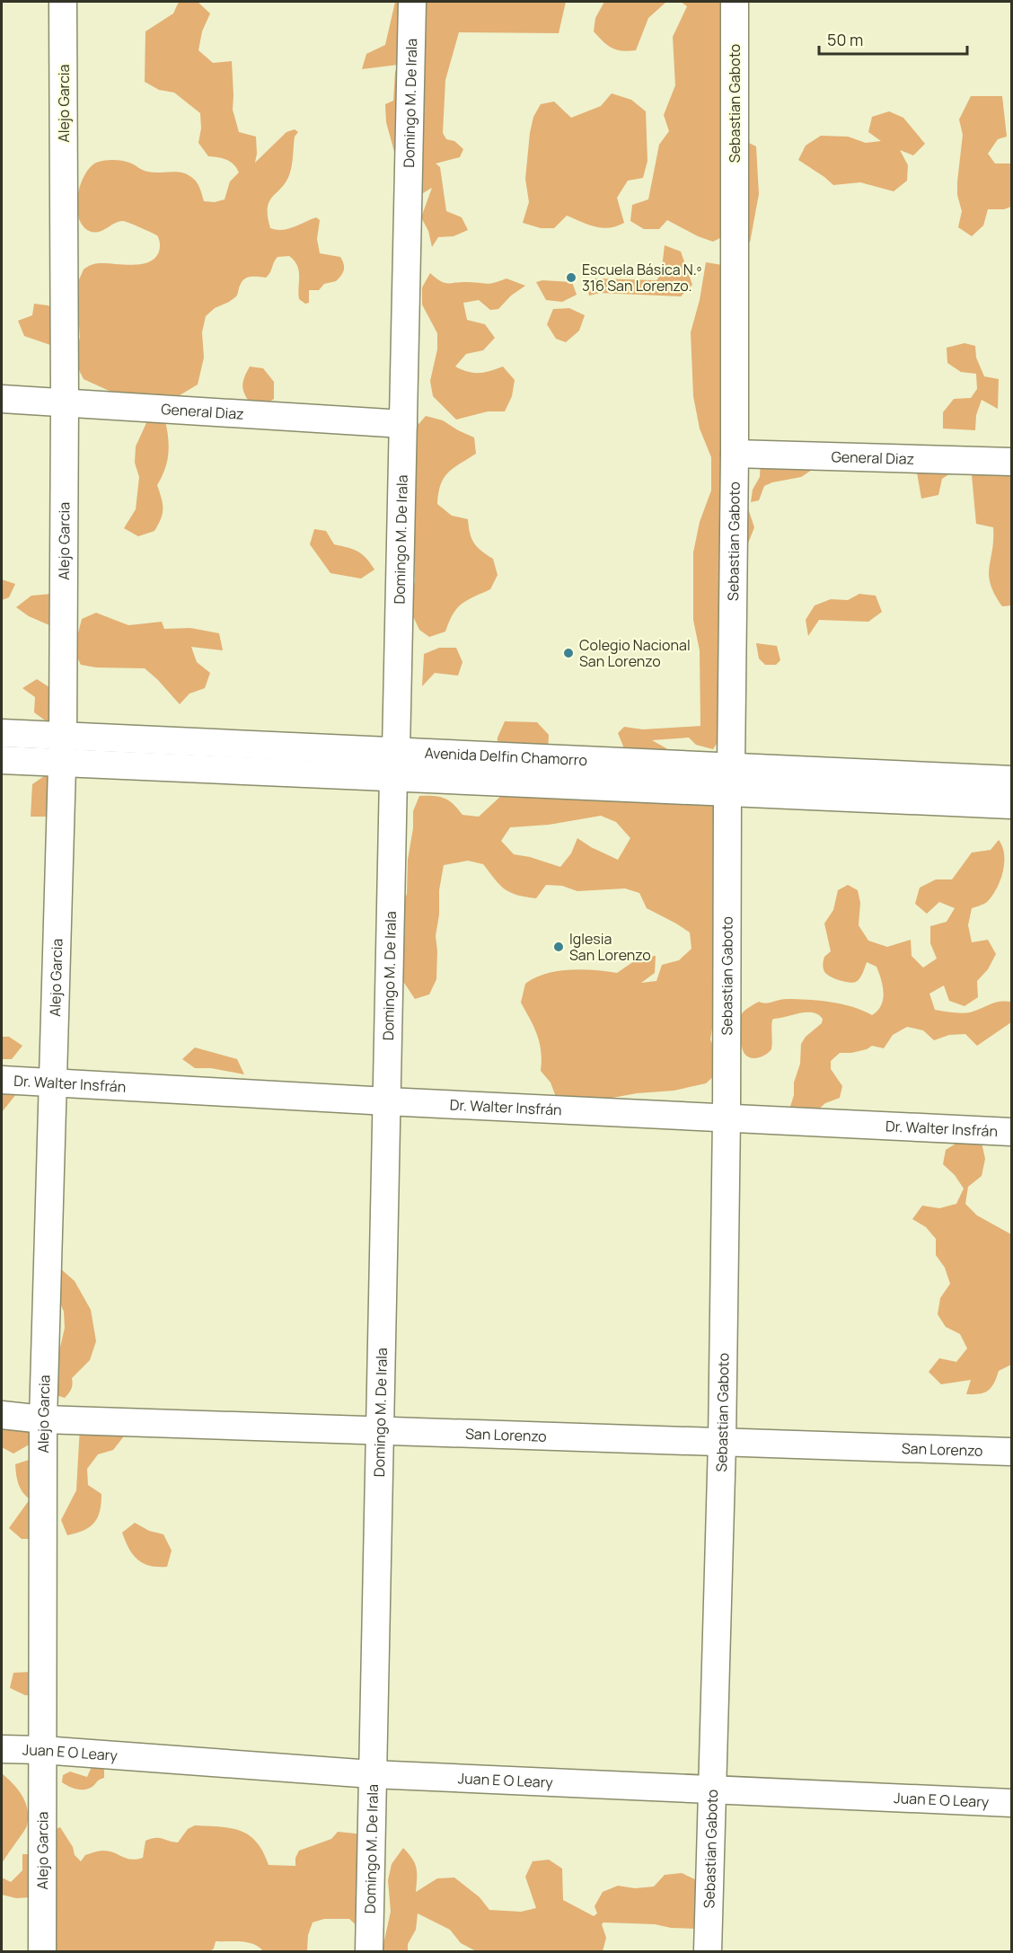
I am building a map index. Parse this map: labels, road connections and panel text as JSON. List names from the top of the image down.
{
  "streets": {
    "street": [
      "Alejo Garcia",
      "Domingo M. De Irala",
      "Sebastian Gaboto",
      "General Diaz",
      "Avenida Delfin Chamorro",
      "Dr. Walter Insfrán",
      "San Lorenzo",
      "Juan E O Leary"
    ]
  },
  "crossings": [
    ["Alejo Garcia", "General Diaz"],
    ["Alejo Garcia", "Avenida Delfin Chamorro"],
    ["Alejo Garcia", "Dr. Walter Insfrán"],
    ["Alejo Garcia", "San Lorenzo"],
    ["Alejo Garcia", "Juan E O Leary"],
    ["Domingo M. De Irala", "General Diaz"],
    ["Domingo M. De Irala", "Avenida Delfin Chamorro"],
    ["Domingo M. De Irala", "Dr. Walter Insfrán"],
    ["Domingo M. De Irala", "San Lorenzo"],
    ["Domingo M. De Irala", "Juan E O Leary"],
    ["Sebastian Gaboto", "General Diaz"],
    ["Sebastian Gaboto", "Avenida Delfin Chamorro"],
    ["Sebastian Gaboto", "Dr. Walter Insfrán"],
    ["Sebastian Gaboto", "San Lorenzo"],
    ["Sebastian Gaboto", "Juan E O Leary"]
  ],
  "places": ["Escuela Básica N.º 316 San Lorenzo.", "Colegio Nacional San Lorenzo", "Iglesia San Lorenzo"],
  "scale_bar": "50 m"
}
